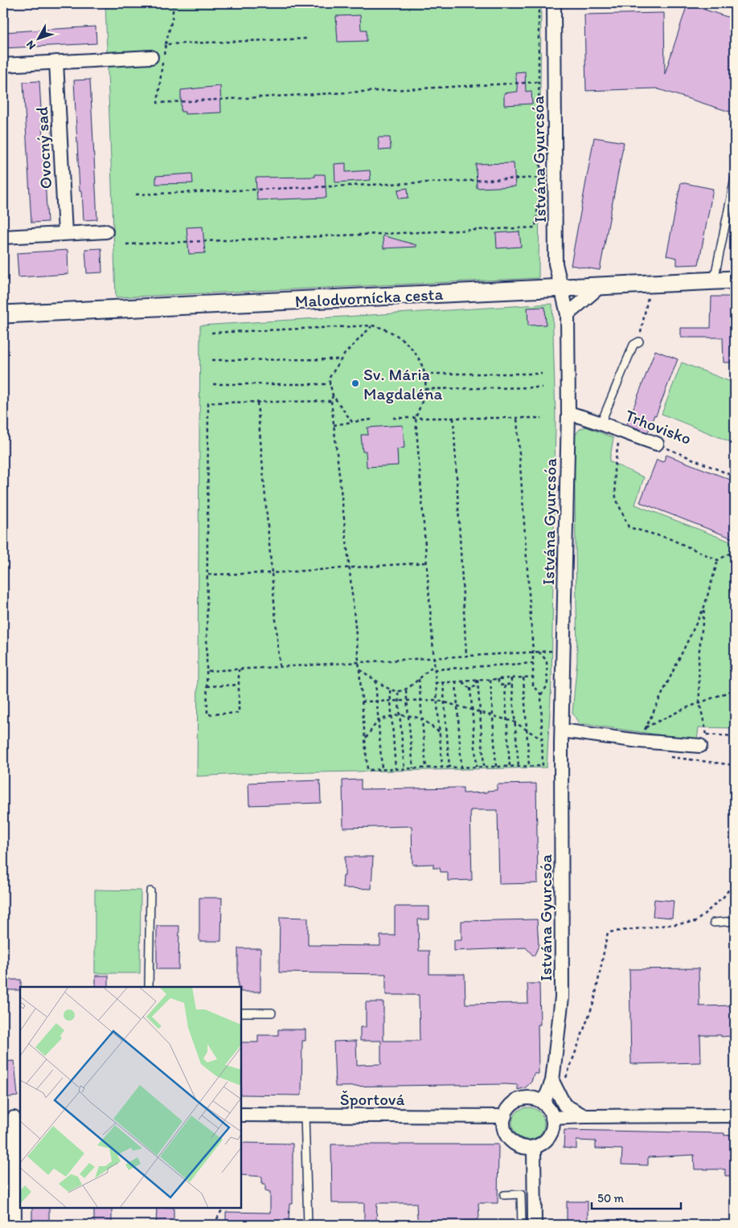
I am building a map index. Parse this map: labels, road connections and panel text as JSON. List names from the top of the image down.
{
  "streets": {
    "street": [
      "Ovocný sad",
      "Istvána Gyurcsóa",
      "Malodvornícka cesta",
      "Trhovisko",
      "Športová"
    ]
  },
  "crossings": [
    ["Istvána Gyurcsóa", "Malodvornícka cesta"],
    ["Istvána Gyurcsóa", "Trhovisko"],
    ["Istvána Gyurcsóa", "Športová"]
  ],
  "places": ["Sv. Mária Magdaléna"],
  "scale_bar": "50 m",
  "north": "bottom left"
}
